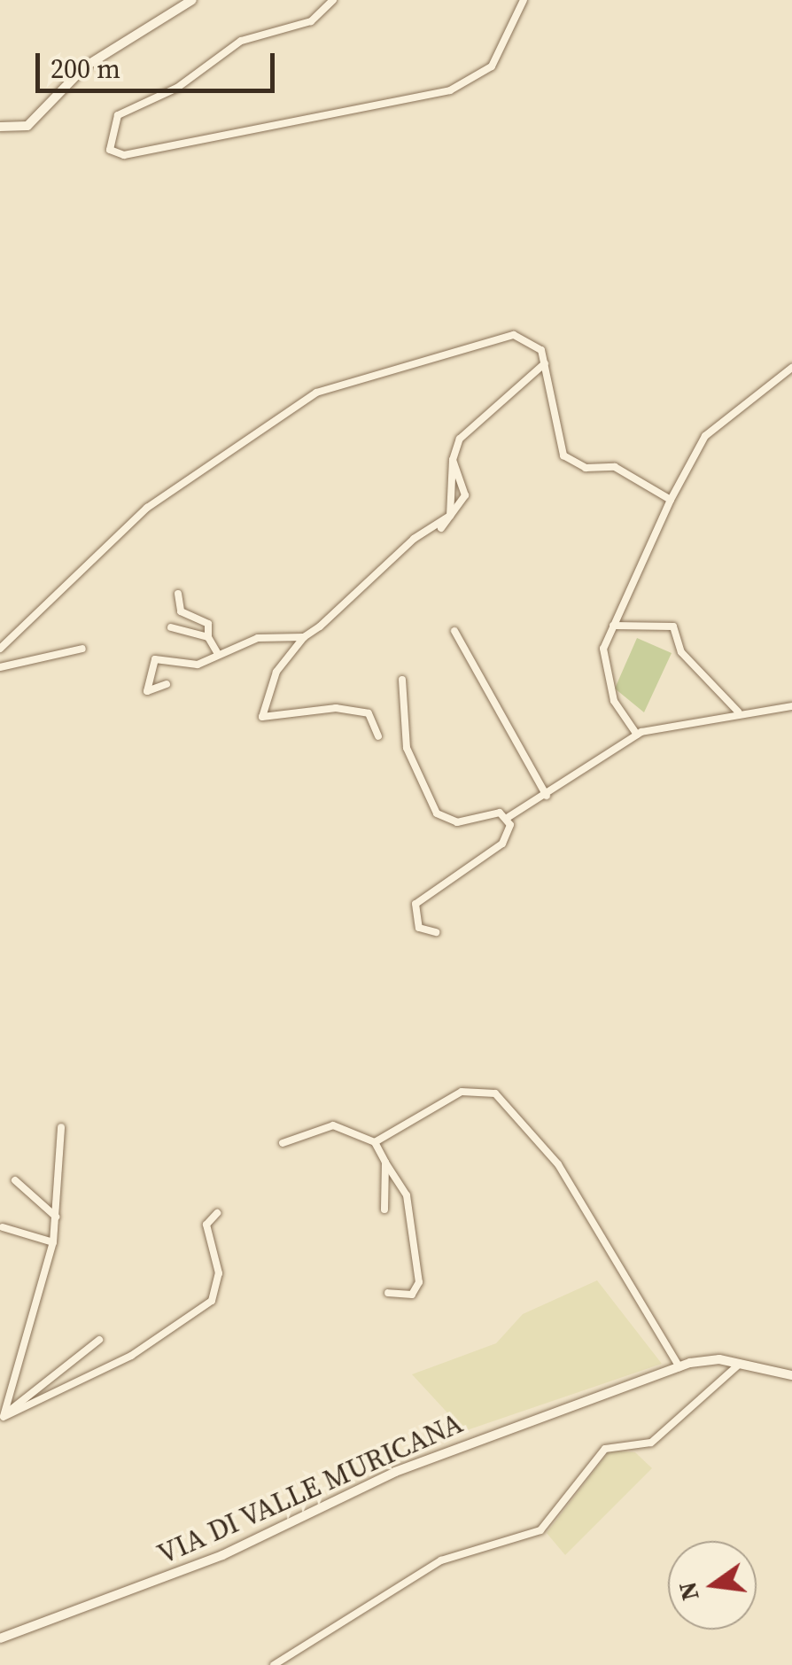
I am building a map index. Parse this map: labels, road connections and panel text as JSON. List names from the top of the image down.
{
  "streets": {
    "street": ["VIA DI VALLE MURICANA"]
  },
  "scale_bar": "200 m",
  "north": "left"
}
